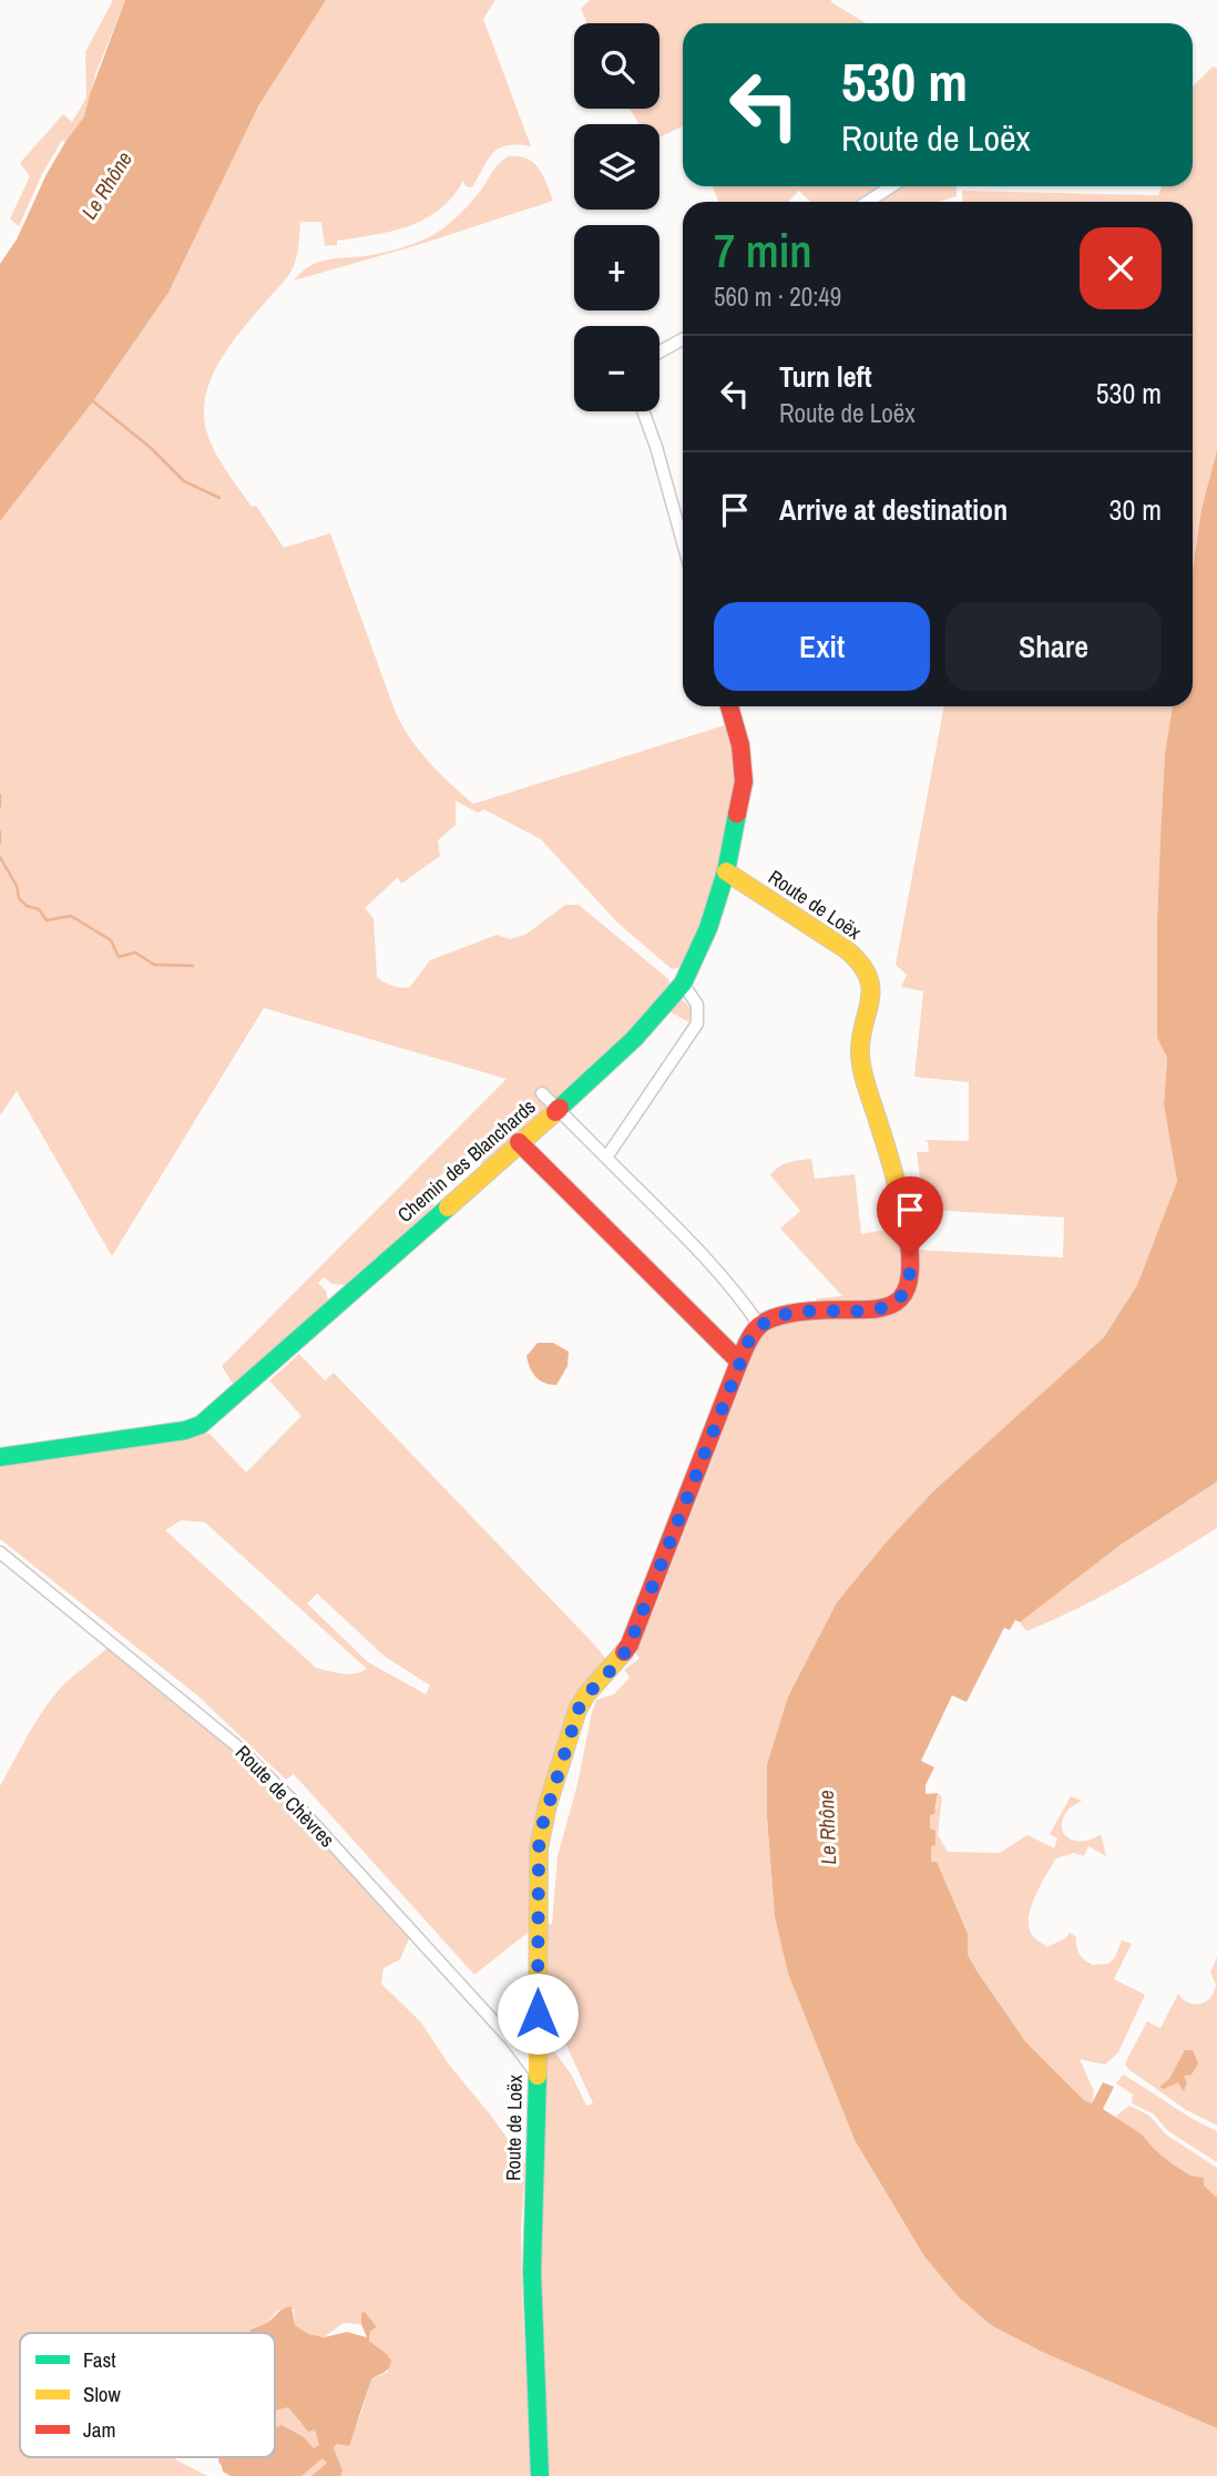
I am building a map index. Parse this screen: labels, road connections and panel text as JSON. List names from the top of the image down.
{
  "streets": {
    "street": ["Route de Loëx", "Chemin des Blanchards", "Route de Chèvres"]
  },
  "crossings": [
    ["Route de Loëx", "Chemin des Blanchards"],
    ["Route de Loëx", "Route de Chèvres"]
  ],
  "water": ["Le Rhône"],
  "legend": ["Fast", "Slow", "Jam"],
  "page": {
    "map_buttons": ["+", "−"],
    "turn": ["530 m", "Route de Loëx"],
    "heading": ["7 min", "560 m · 20:49"],
    "list": [
      {
        "name": "Turn left",
        "note": "Route de Loëx",
        "value": "530 m"
      },
      {
        "name": "Arrive at destination",
        "value": "30 m"
      }
    ],
    "buttons": ["Exit", "Share"]
  }
}
